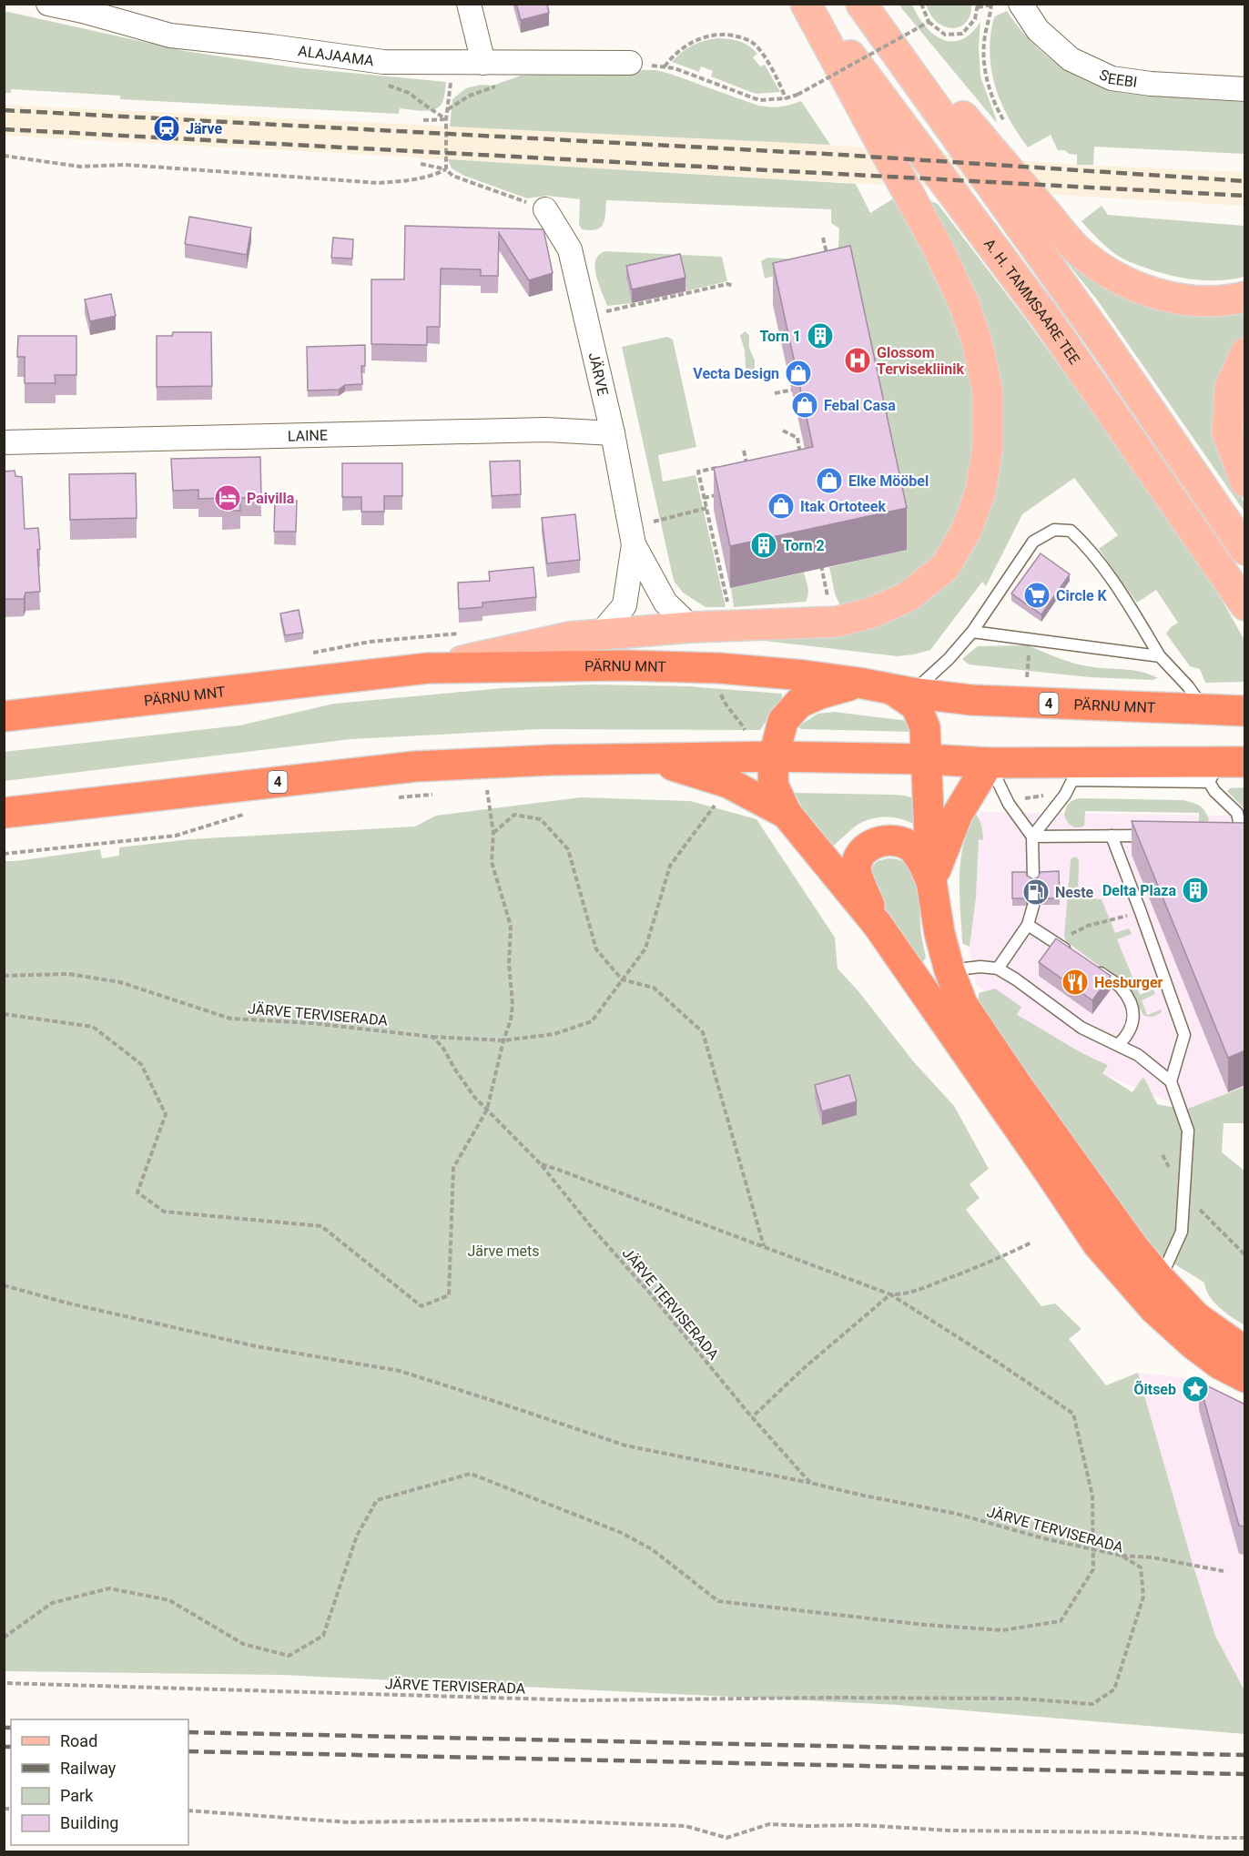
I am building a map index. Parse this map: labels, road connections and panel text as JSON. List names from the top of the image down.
{
  "streets": {
    "highway": ["PÄRNU MNT", "4"],
    "main road": ["A. H. TAMMSAARE TEE"],
    "street": [
      "ALAJAAMA",
      "SEEBI",
      "JÄRVE",
      "LAINE"
    ],
    "path": ["JÄRVE TERVISERADA"]
  },
  "crossings": [
    ["JÄRVE", "LAINE"]
  ],
  "parks": ["Järve mets"],
  "places": {
    "station": ["Järve"],
    "building": ["Torn 1", "Torn 2", "Delta Plaza"],
    "hospital": ["Glossom Tervisekliinik"],
    "shop": [
      "Vecta Design",
      "Febal Casa",
      "Elke Mööbel",
      "Itak Ortoteek"
    ],
    "hotel": ["Paivilla"],
    "supermarket": ["Circle K"],
    "fuel station": ["Neste"],
    "restaurant": ["Hesburger"],
    "place": ["Õitseb"]
  },
  "legend": [
    "Road",
    "Railway",
    "Park",
    "Building"
  ]
}
